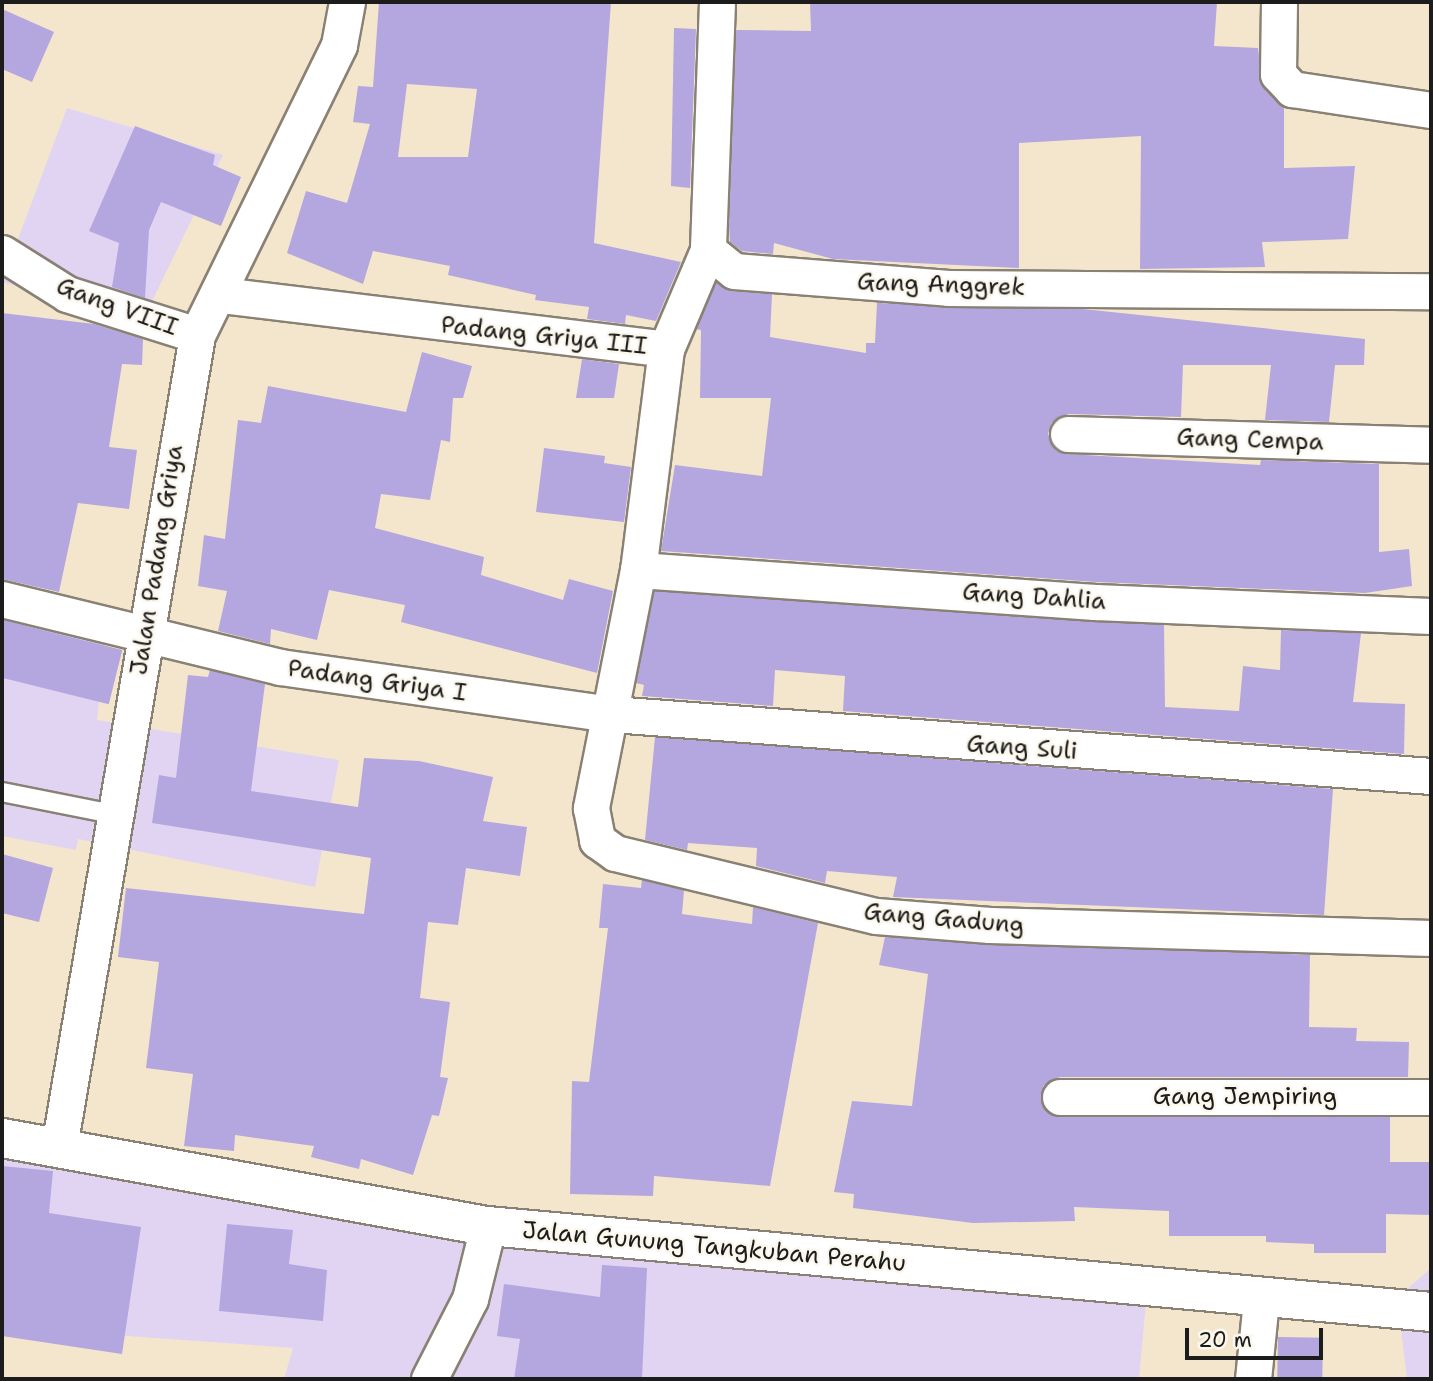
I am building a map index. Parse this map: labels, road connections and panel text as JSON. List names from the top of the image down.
{
  "streets": {
    "street": [
      "Gang Anggrek",
      "Gang VIII",
      "Padang Griya III",
      "Gang Cempa",
      "Jalan Padang Griya",
      "Gang Dahlia",
      "Padang Griya I",
      "Gang Suli",
      "Gang Gadung",
      "Gang Jempiring",
      "Jalan Gunung Tangkuban Perahu"
    ]
  },
  "crossings": [
    ["Gang VIII", "Jalan Padang Griya"],
    ["Padang Griya III", "Jalan Padang Griya"],
    ["Padang Griya III", "Gang Dahlia"],
    ["Padang Griya III", "Padang Griya I"],
    ["Padang Griya III", "Gang Suli"],
    ["Padang Griya III", "Gang Gadung"],
    ["Jalan Padang Griya", "Padang Griya I"],
    ["Jalan Padang Griya", "Jalan Gunung Tangkuban Perahu"],
    ["Padang Griya I", "Gang Suli"],
    ["Padang Griya I", "Gang Gadung"],
    ["Gang Suli", "Gang Gadung"]
  ],
  "scale_bar": "20 m"
}
